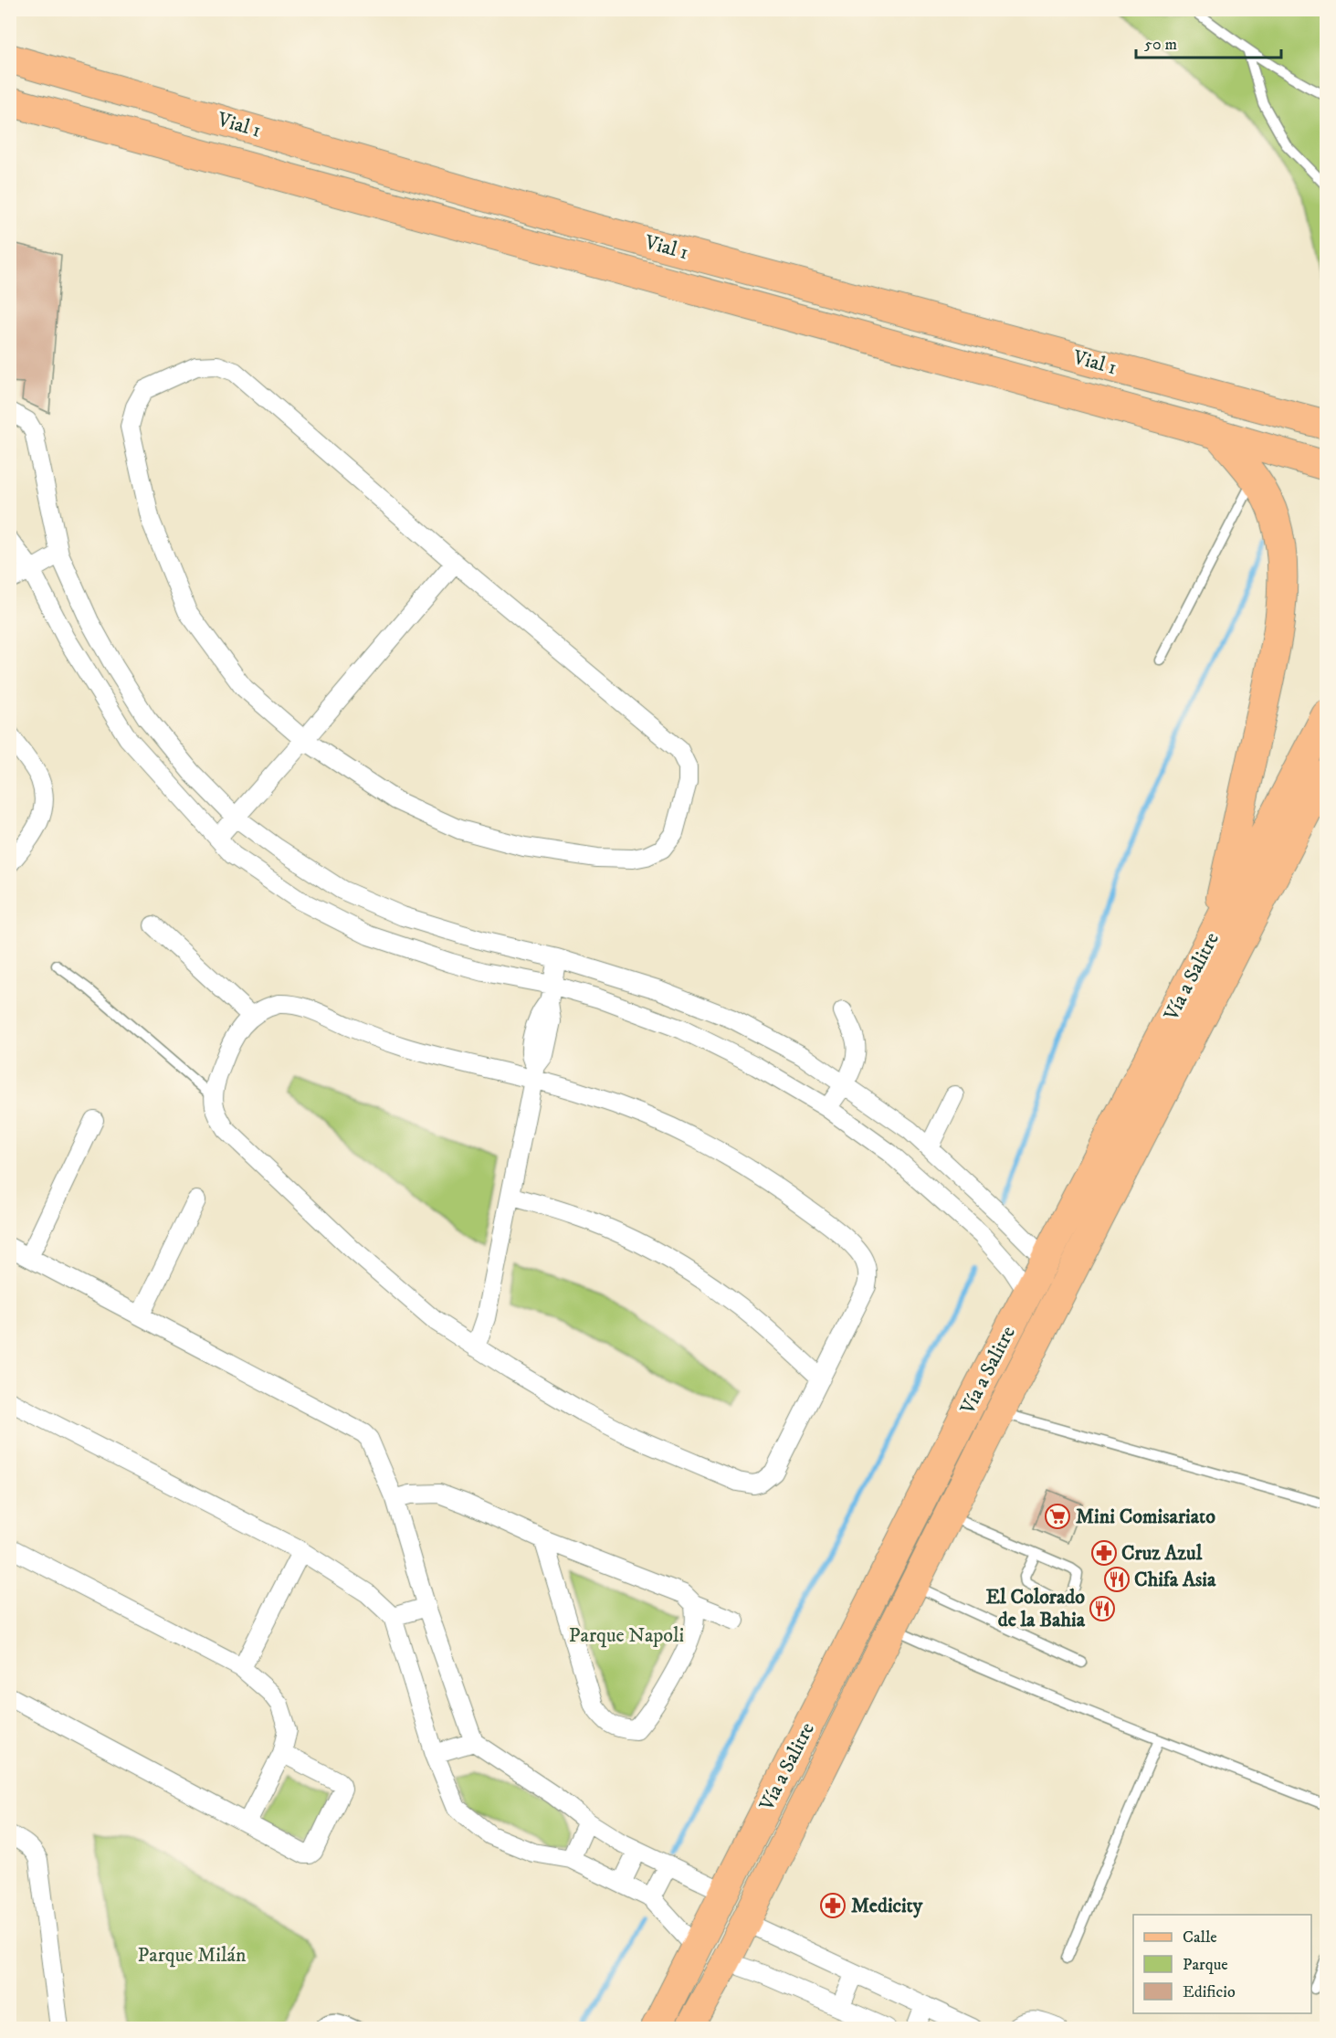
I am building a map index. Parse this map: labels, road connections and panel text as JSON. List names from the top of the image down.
{
  "streets": {
    "main road": ["Vial 1", "Vía a Salitre"]
  },
  "parks": ["Parque Napoli", "Parque Milán"],
  "places": {
    "supermarket": ["Mini Comisariato"],
    "pharmacy": ["Cruz Azul", "Medicity"],
    "restaurant": ["Chifa Asia", "El Colorado de la Bahia"]
  },
  "legend": ["Calle", "Parque", "Edificio"],
  "scale_bar": "50 m"
}
